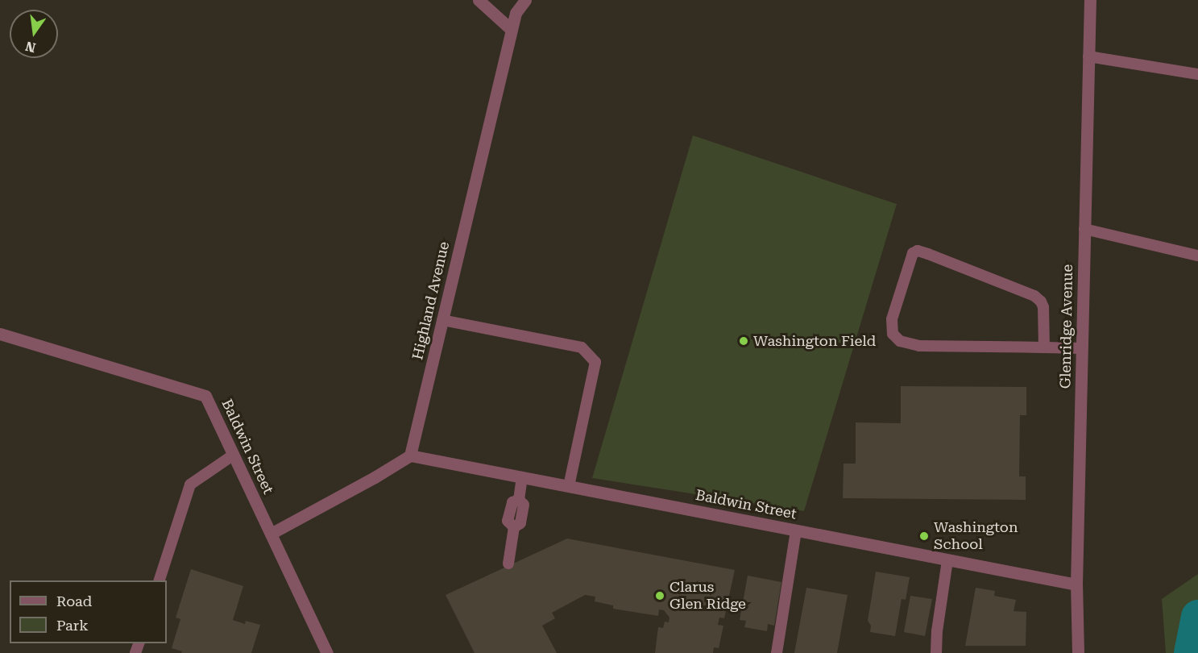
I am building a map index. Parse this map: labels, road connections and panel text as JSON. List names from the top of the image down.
{
  "streets": {
    "street": ["Highland Avenue", "Glenridge Avenue", "Baldwin Street"]
  },
  "crossings": [
    ["Highland Avenue", "Baldwin Street"],
    ["Glenridge Avenue", "Baldwin Street"]
  ],
  "places": ["Washington Field", "Washington School", "Clarus Glen Ridge"],
  "legend": ["Road", "Park"],
  "north": "bottom"
}
